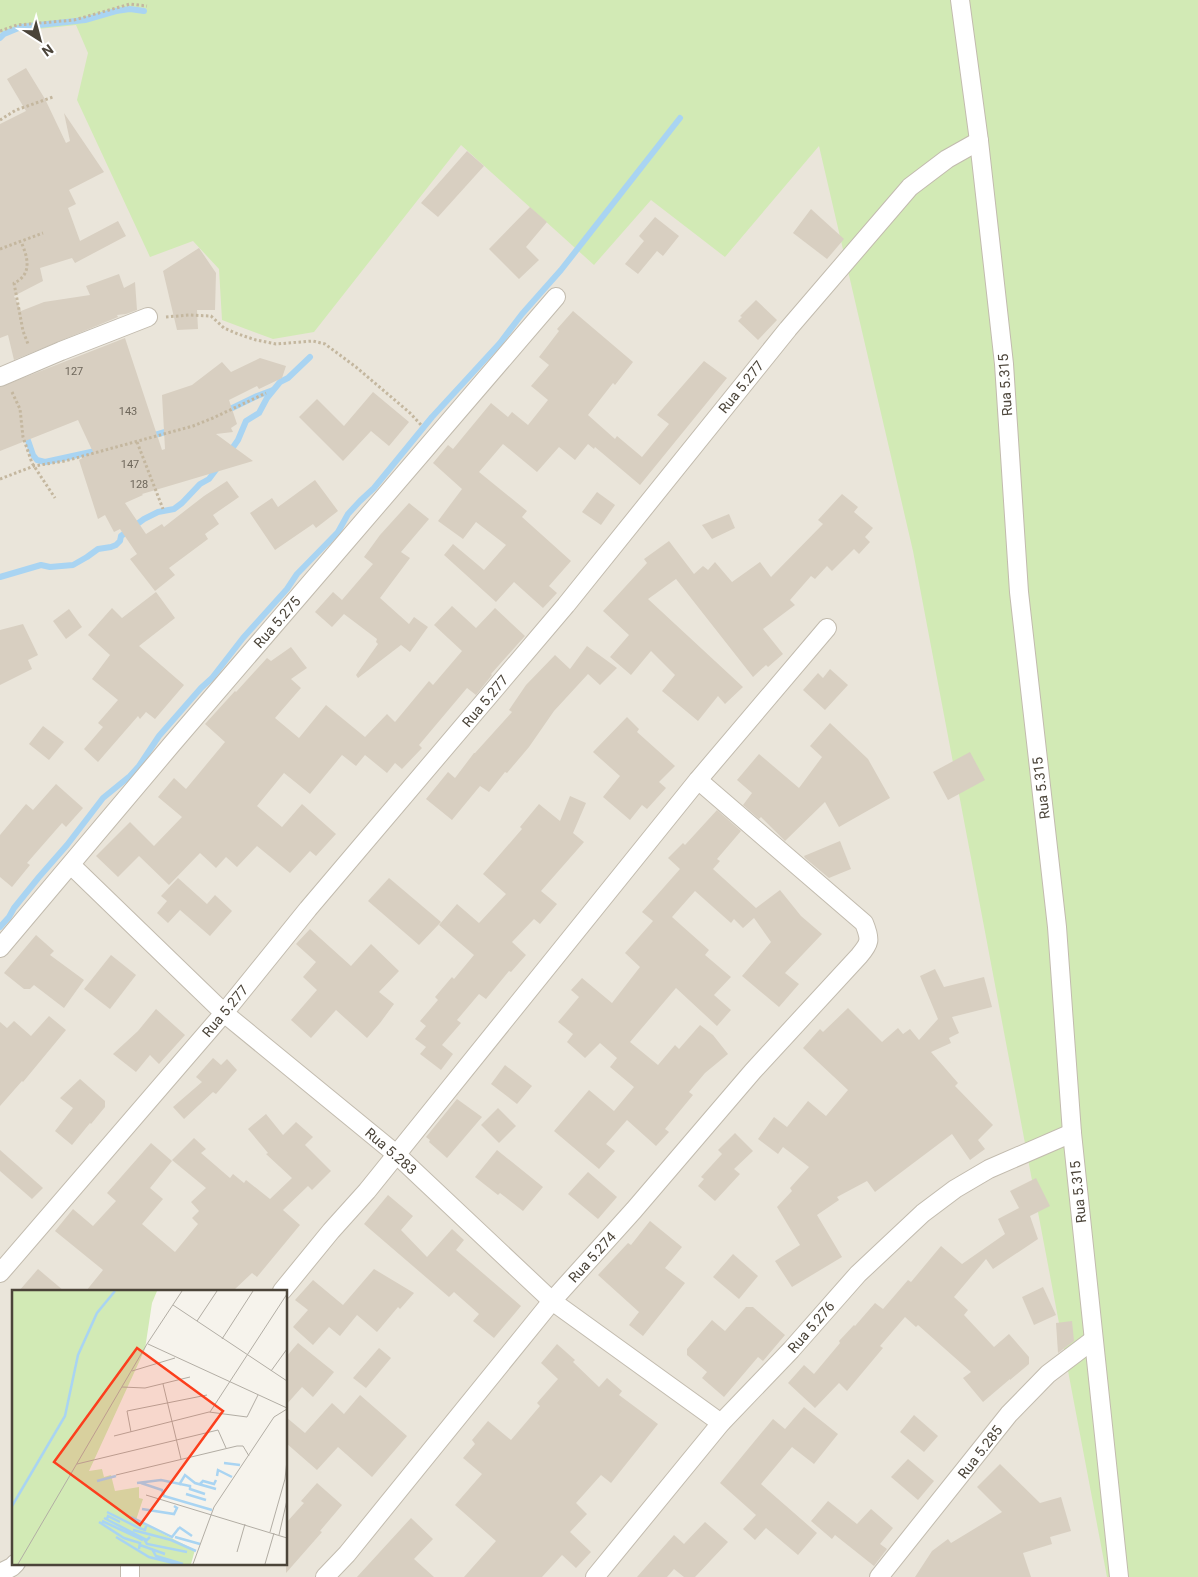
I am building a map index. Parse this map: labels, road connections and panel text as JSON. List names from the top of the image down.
{
  "streets": {
    "street": [
      "Rua 5.315",
      "Rua 5.277",
      "Rua 5.275",
      "Rua 5.283",
      "Rua 5.274",
      "Rua 5.276",
      "Rua 5.285"
    ]
  },
  "crossings": [
    ["Rua 5.315", "Rua 5.277"],
    ["Rua 5.315", "Rua 5.276"],
    ["Rua 5.315", "Rua 5.285"],
    ["Rua 5.277", "Rua 5.283"],
    ["Rua 5.275", "Rua 5.283"],
    ["Rua 5.283", "Rua 5.274"],
    ["Rua 5.283", "Rua 5.276"]
  ],
  "house_numbers": [
    "127",
    "143",
    "147",
    "128"
  ],
  "north": "bottom right"
}
